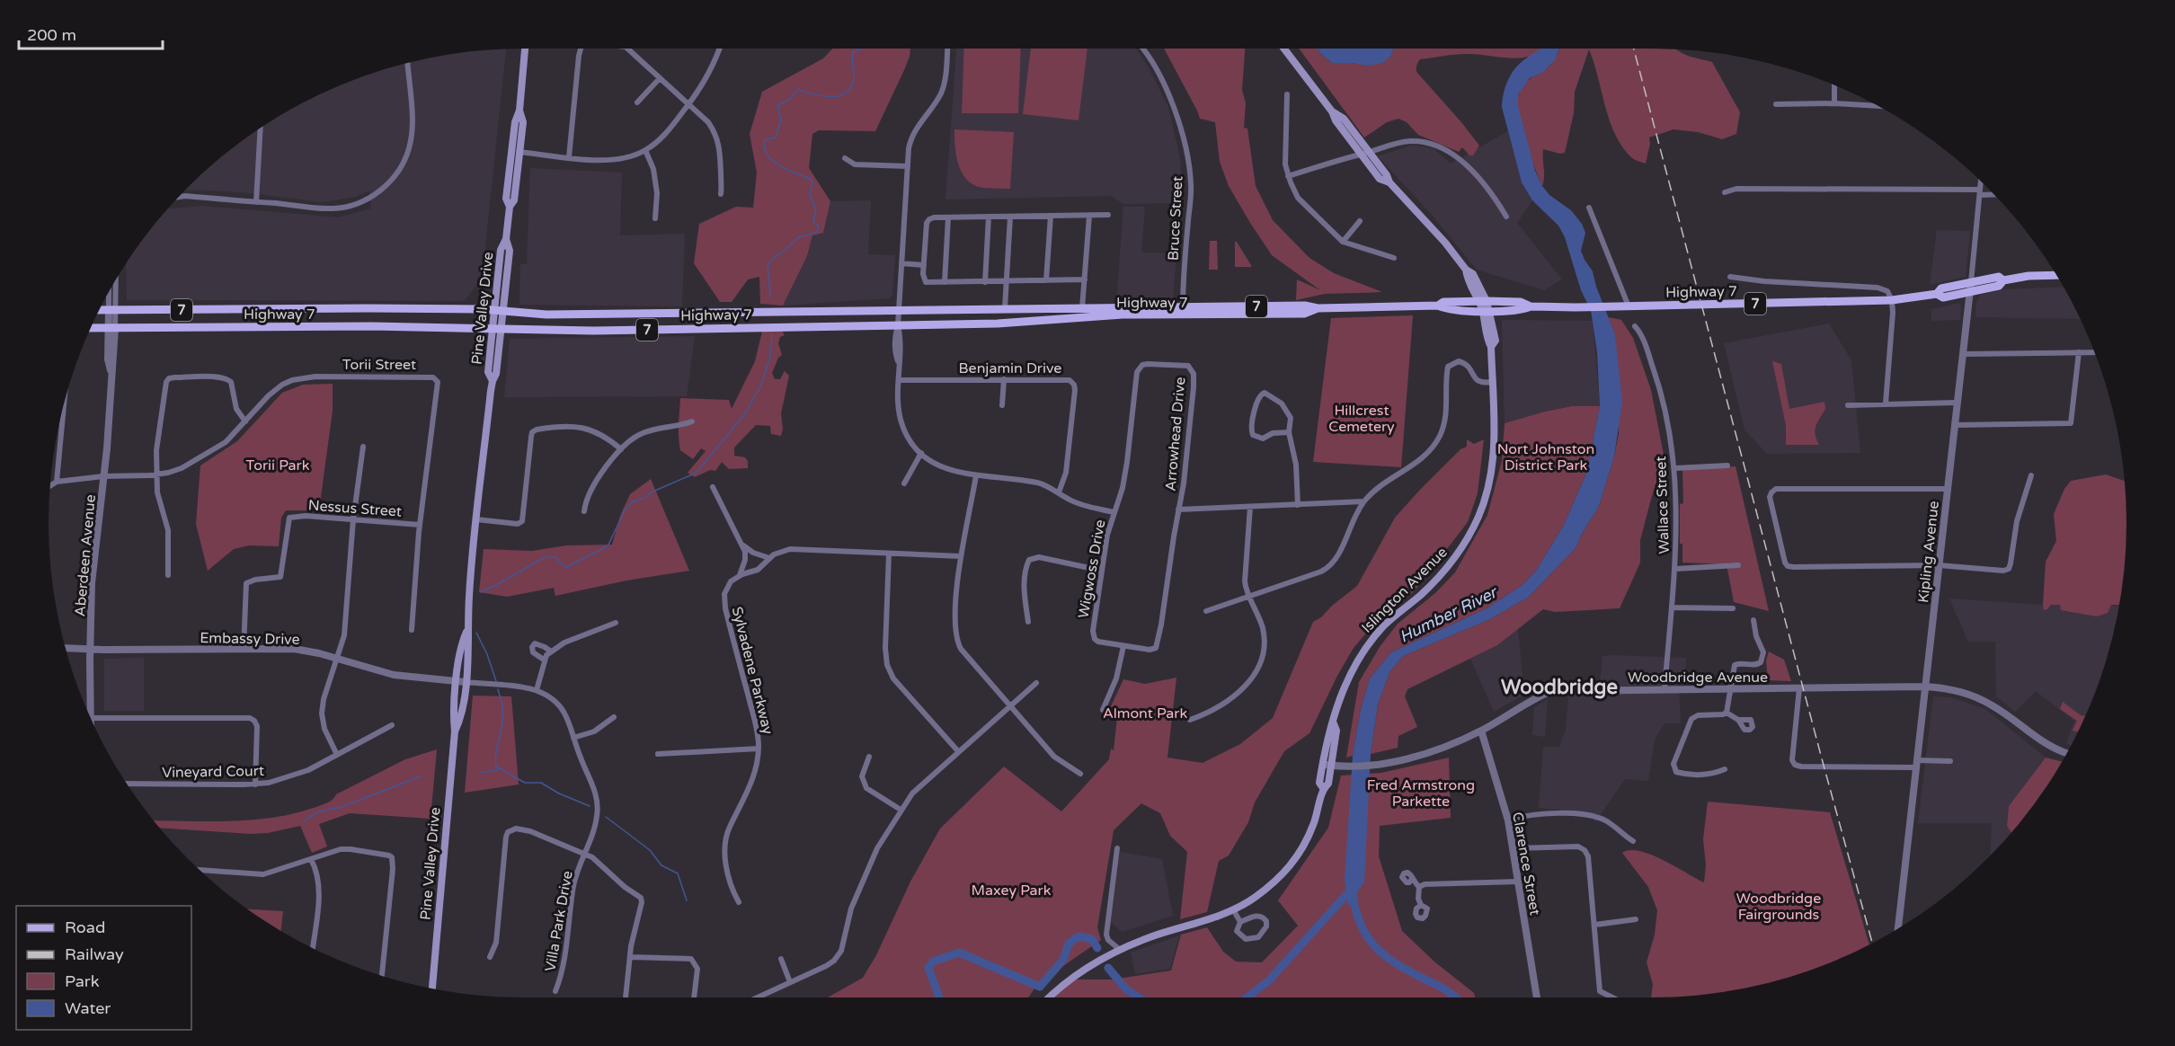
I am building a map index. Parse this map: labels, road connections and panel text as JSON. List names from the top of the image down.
{
  "streets": {
    "main road": [
      "Highway 7",
      "7",
      "Pine Valley Drive",
      "Islington Avenue"
    ],
    "street": [
      "Bruce Street",
      "Torii Street",
      "Benjamin Drive",
      "Arrowhead Drive",
      "Wallace Street",
      "Nessus Street",
      "Kipling Avenue",
      "Aberdeen Avenue",
      "Wigwoss Drive",
      "Embassy Drive",
      "Sylvadene Parkway",
      "Woodbridge Avenue",
      "Vineyard Court",
      "Clarence Street",
      "Villa Park Drive"
    ]
  },
  "crossings": [
    ["Bruce Street", "Highway 7"],
    ["Highway 7", "Pine Valley Drive"],
    ["Highway 7", "Kipling Avenue"],
    ["Highway 7", "Aberdeen Avenue"],
    ["Highway 7", "Wigwoss Drive"],
    ["Highway 7", "Islington Avenue"],
    ["Pine Valley Drive", "Embassy Drive"],
    ["Pine Valley Drive", "Villa Park Drive"],
    ["Torii Street", "Nessus Street"],
    ["Torii Street", "Aberdeen Avenue"],
    ["Benjamin Drive", "Wigwoss Drive"],
    ["Arrowhead Drive", "Wigwoss Drive"],
    ["Wallace Street", "Woodbridge Avenue"],
    ["Nessus Street", "Embassy Drive"],
    ["Kipling Avenue", "Woodbridge Avenue"],
    ["Aberdeen Avenue", "Embassy Drive"],
    ["Islington Avenue", "Woodbridge Avenue"],
    ["Embassy Drive", "Villa Park Drive"],
    ["Woodbridge Avenue", "Clarence Street"]
  ],
  "districts": ["Woodbridge"],
  "water": ["Humber River"],
  "parks": [
    "Hillcrest Cemetery",
    "Nort Johnston District Park",
    "Torii Park",
    "Almont Park",
    "Fred Armstrong Parkette",
    "Maxey Park",
    "Woodbridge Fairgrounds"
  ],
  "legend": [
    "Road",
    "Railway",
    "Park",
    "Water"
  ],
  "scale_bar": "200 m"
}
